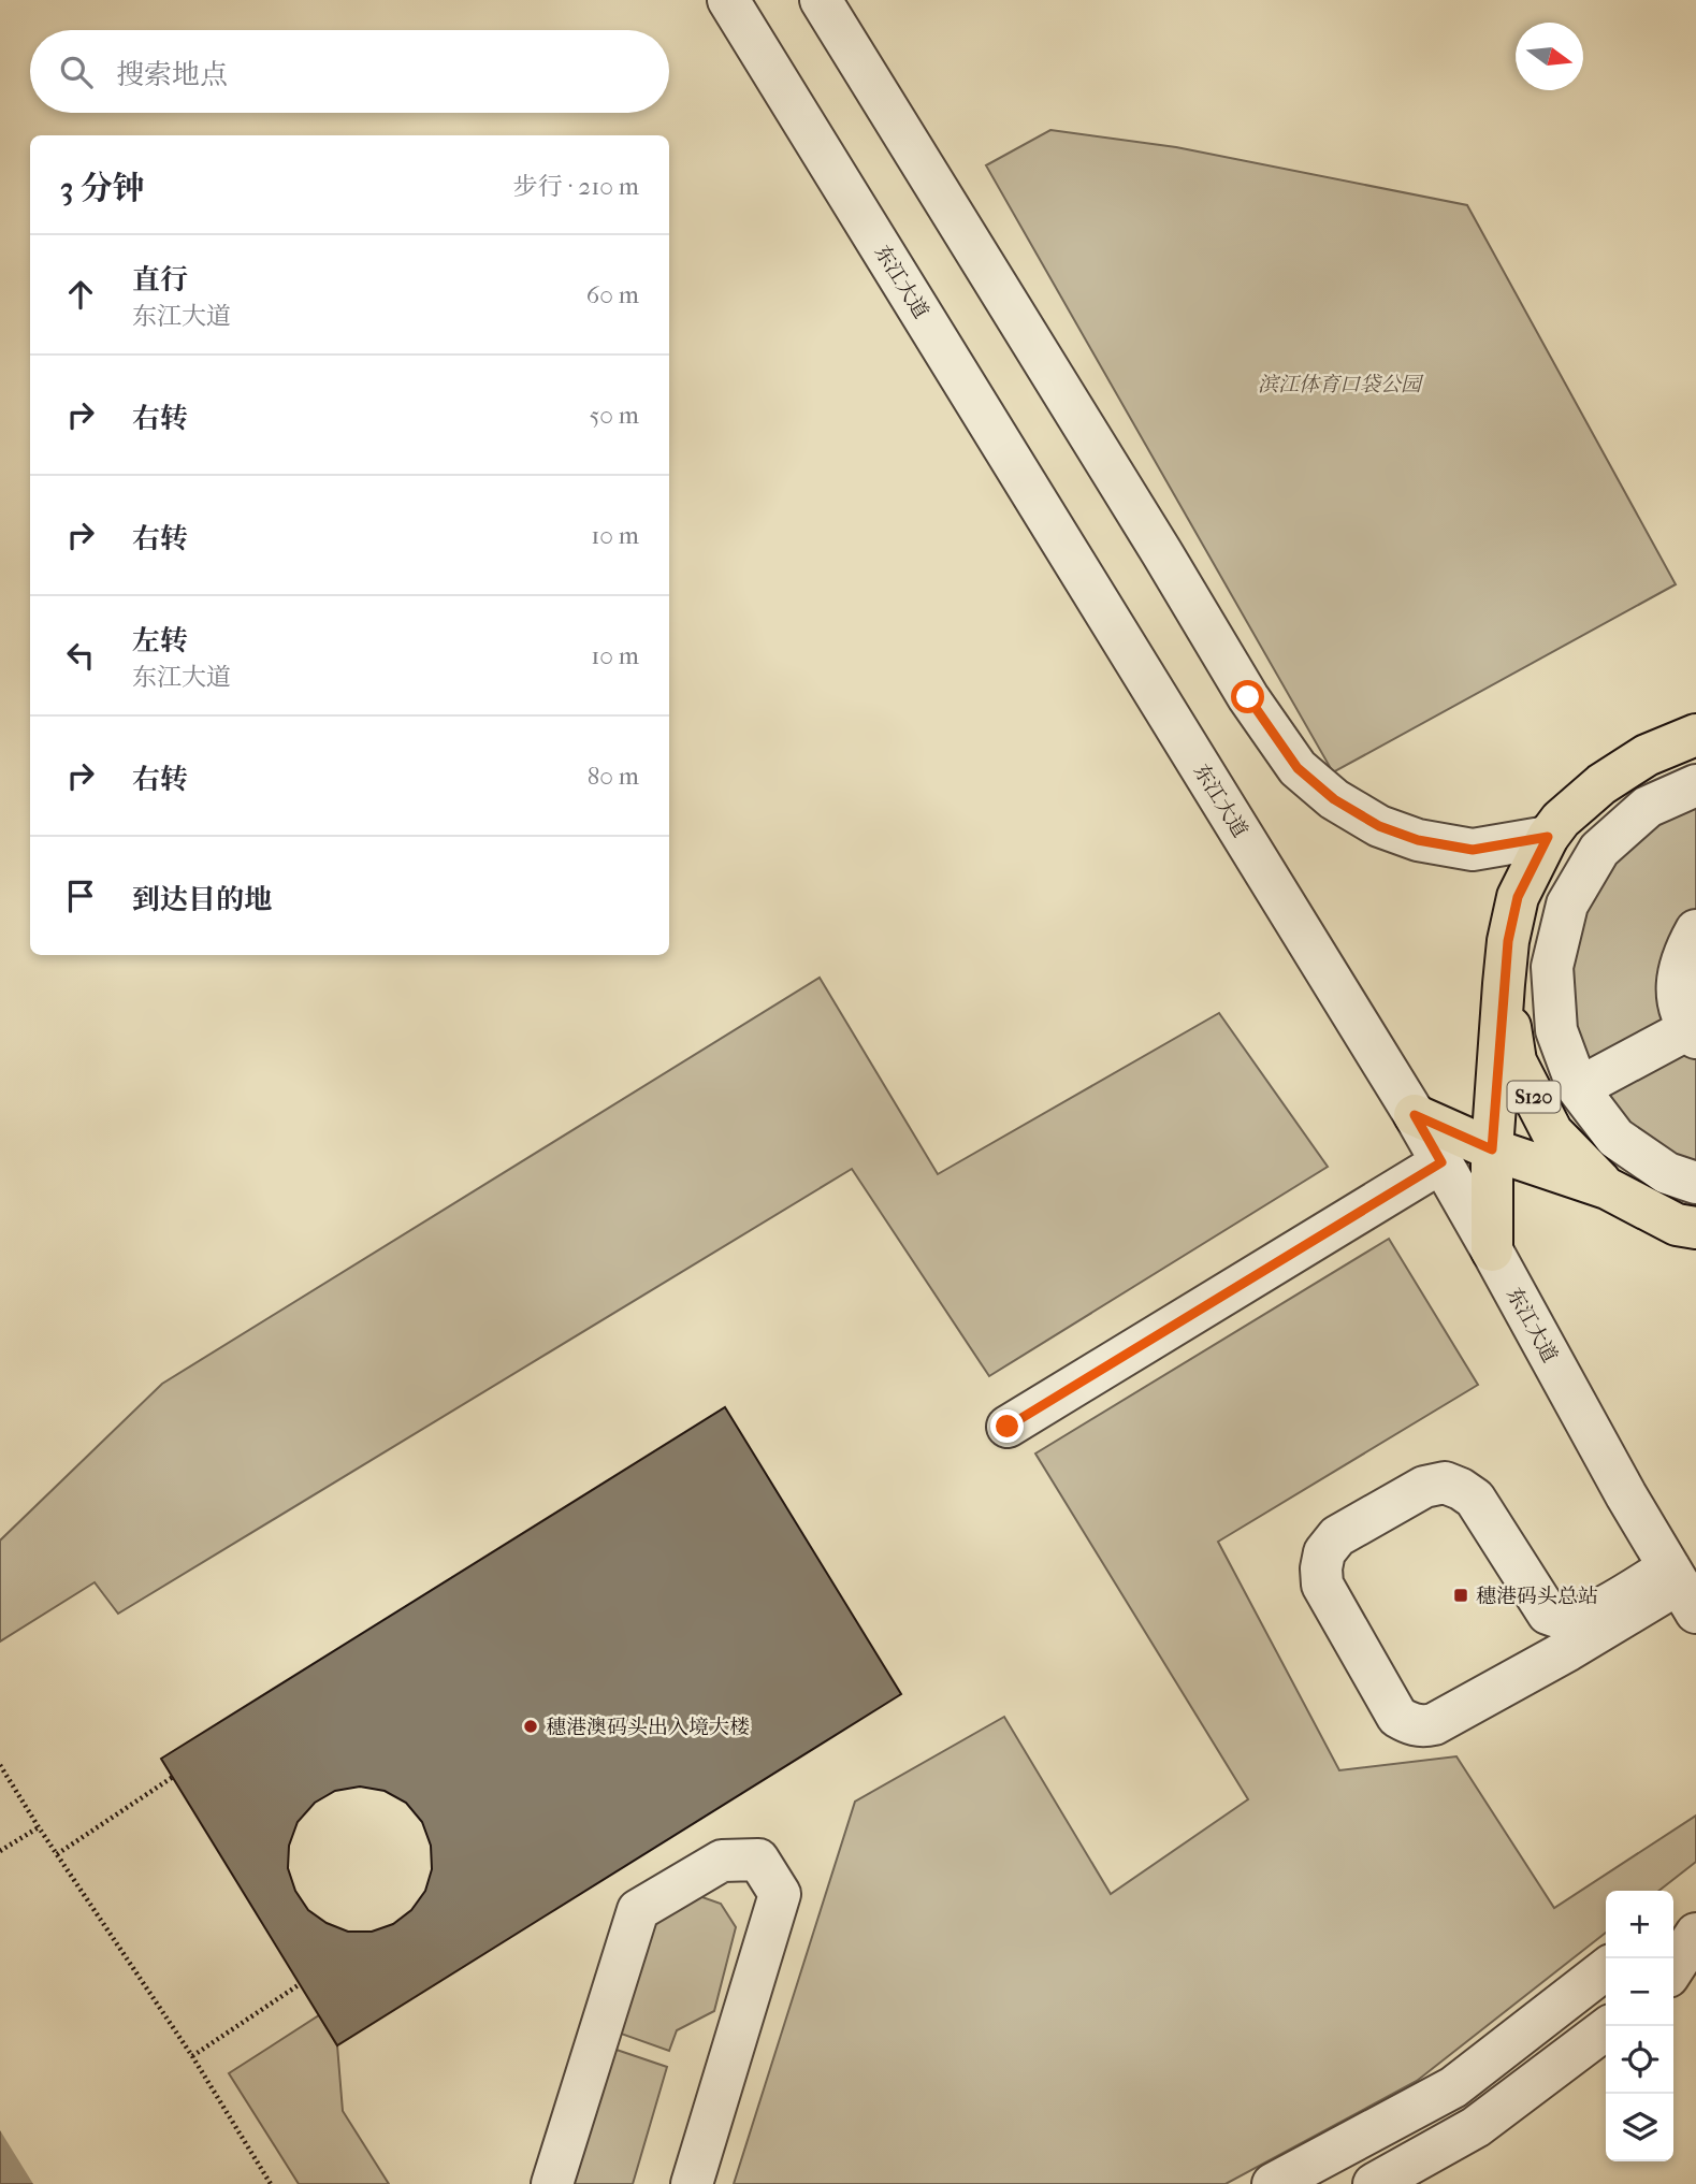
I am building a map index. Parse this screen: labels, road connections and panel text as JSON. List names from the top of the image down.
{
  "streets": {
    "main road": ["S120"],
    "street": ["东江大道"]
  },
  "parks": ["滨江体育口袋公园"],
  "places": {
    "transit": ["穗港码头总站"],
    "other": ["穗港澳码头出入境大楼"]
  },
  "north": "right",
  "page": {
    "search": "搜索地点",
    "heading": ["3 分钟", "步行 · 210 m"],
    "list": [
      ["直行", "东江大道", "60 m"],
      ["右转", "50 m"],
      ["右转", "10 m"],
      ["左转", "东江大道", "10 m"],
      ["右转", "80 m"],
      "到达目的地"
    ],
    "map_buttons": ["+", "−"]
  }
}
